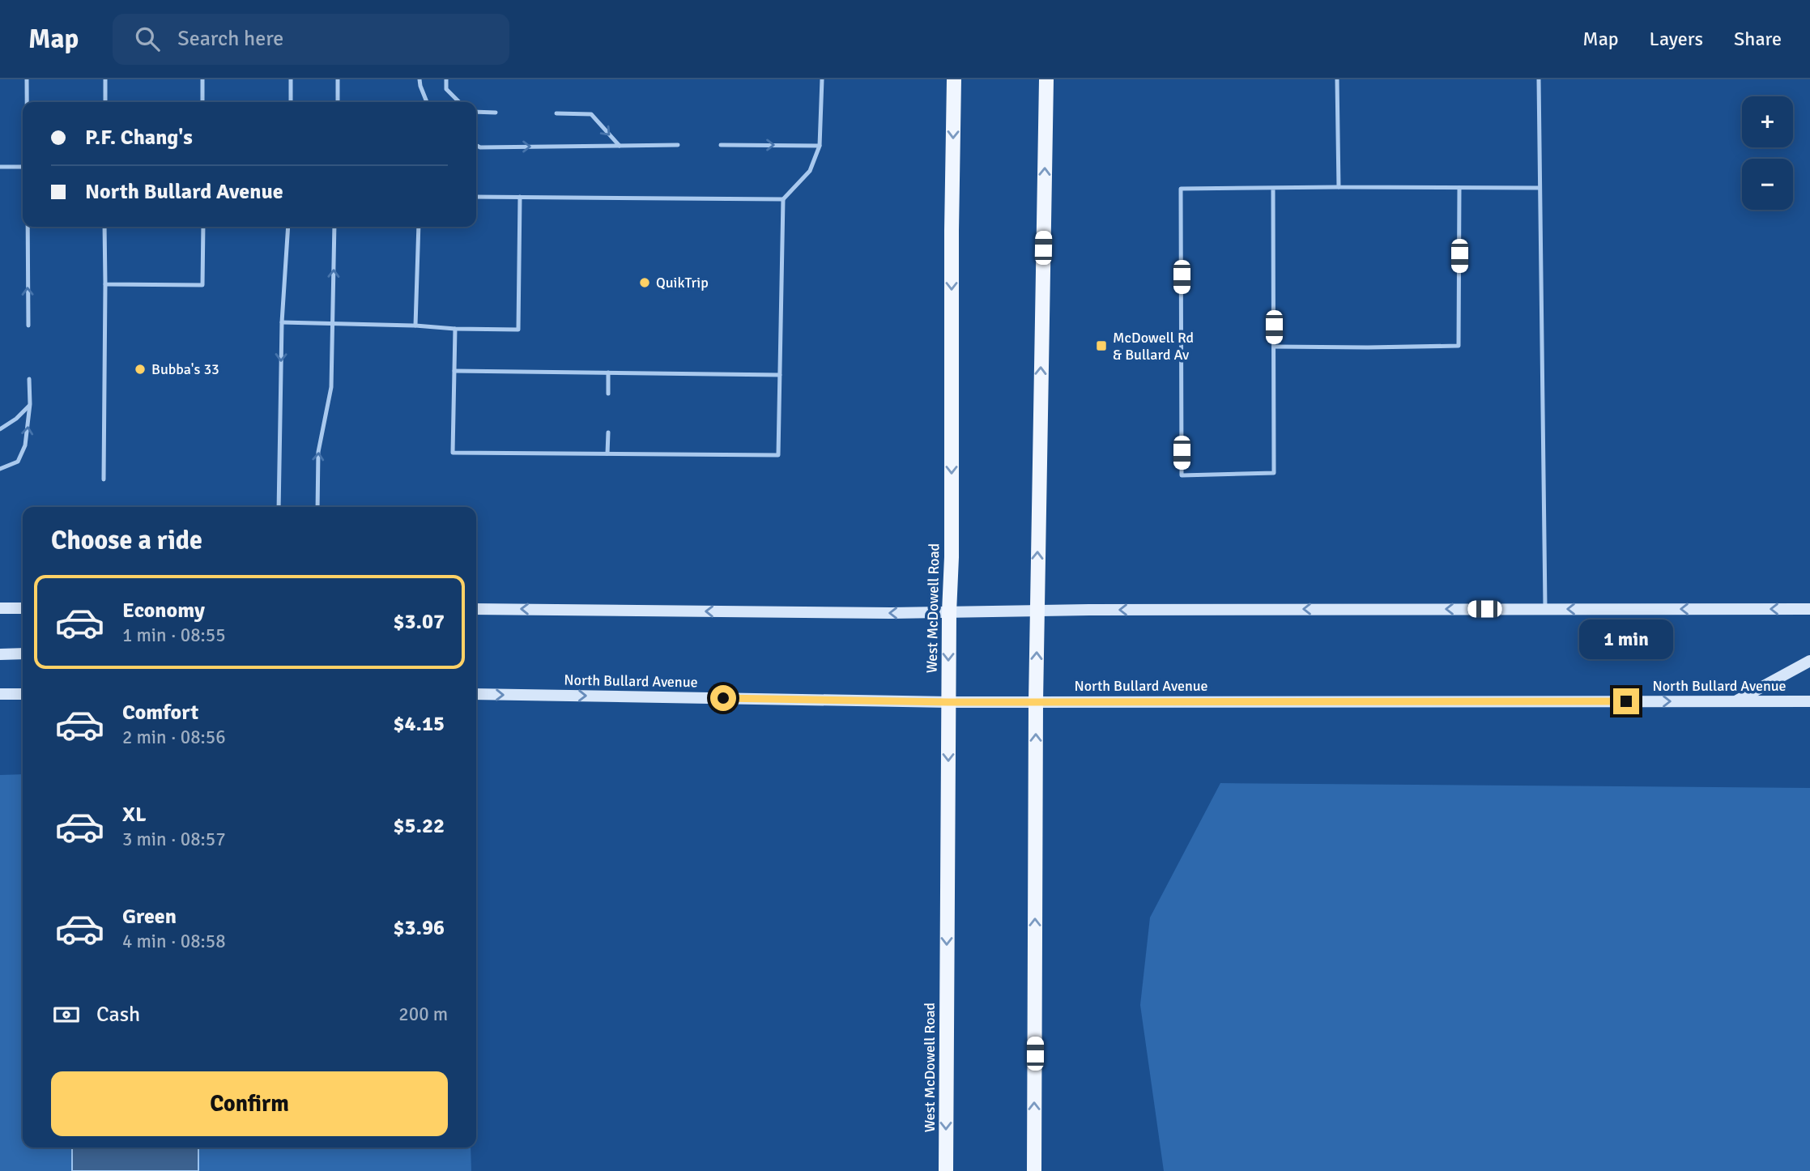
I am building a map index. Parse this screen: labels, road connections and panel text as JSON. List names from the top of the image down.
{
  "streets": {
    "main road": ["West McDowell Road", "North Bullard Avenue"]
  },
  "crossings": [
    ["West McDowell Road", "North Bullard Avenue"]
  ],
  "places": {
    "other": ["QuikTrip", "Bubba's 33"],
    "transit": ["McDowell Rd & Bullard Av"]
  },
  "page": {
    "header": "Map",
    "search": "Search here",
    "nav": ["Map", "Layers", "Share"],
    "map_buttons": ["+", "−"],
    "banner": ["P.F. Chang's", "North Bullard Avenue"],
    "heading": "Choose a ride",
    "list": [
      {
        "name": "Economy",
        "note": "1 min · 08:55",
        "value": "$3.07"
      },
      {
        "name": "Comfort",
        "note": "2 min · 08:56",
        "value": "$4.15"
      },
      {
        "name": "XL",
        "note": "3 min · 08:57",
        "value": "$5.22"
      },
      {
        "name": "Green",
        "note": "4 min · 08:58",
        "value": "$3.96"
      }
    ],
    "bubble": "1 min",
    "pay": ["Cash", "200 m"],
    "buttons": "Confirm"
  }
}
